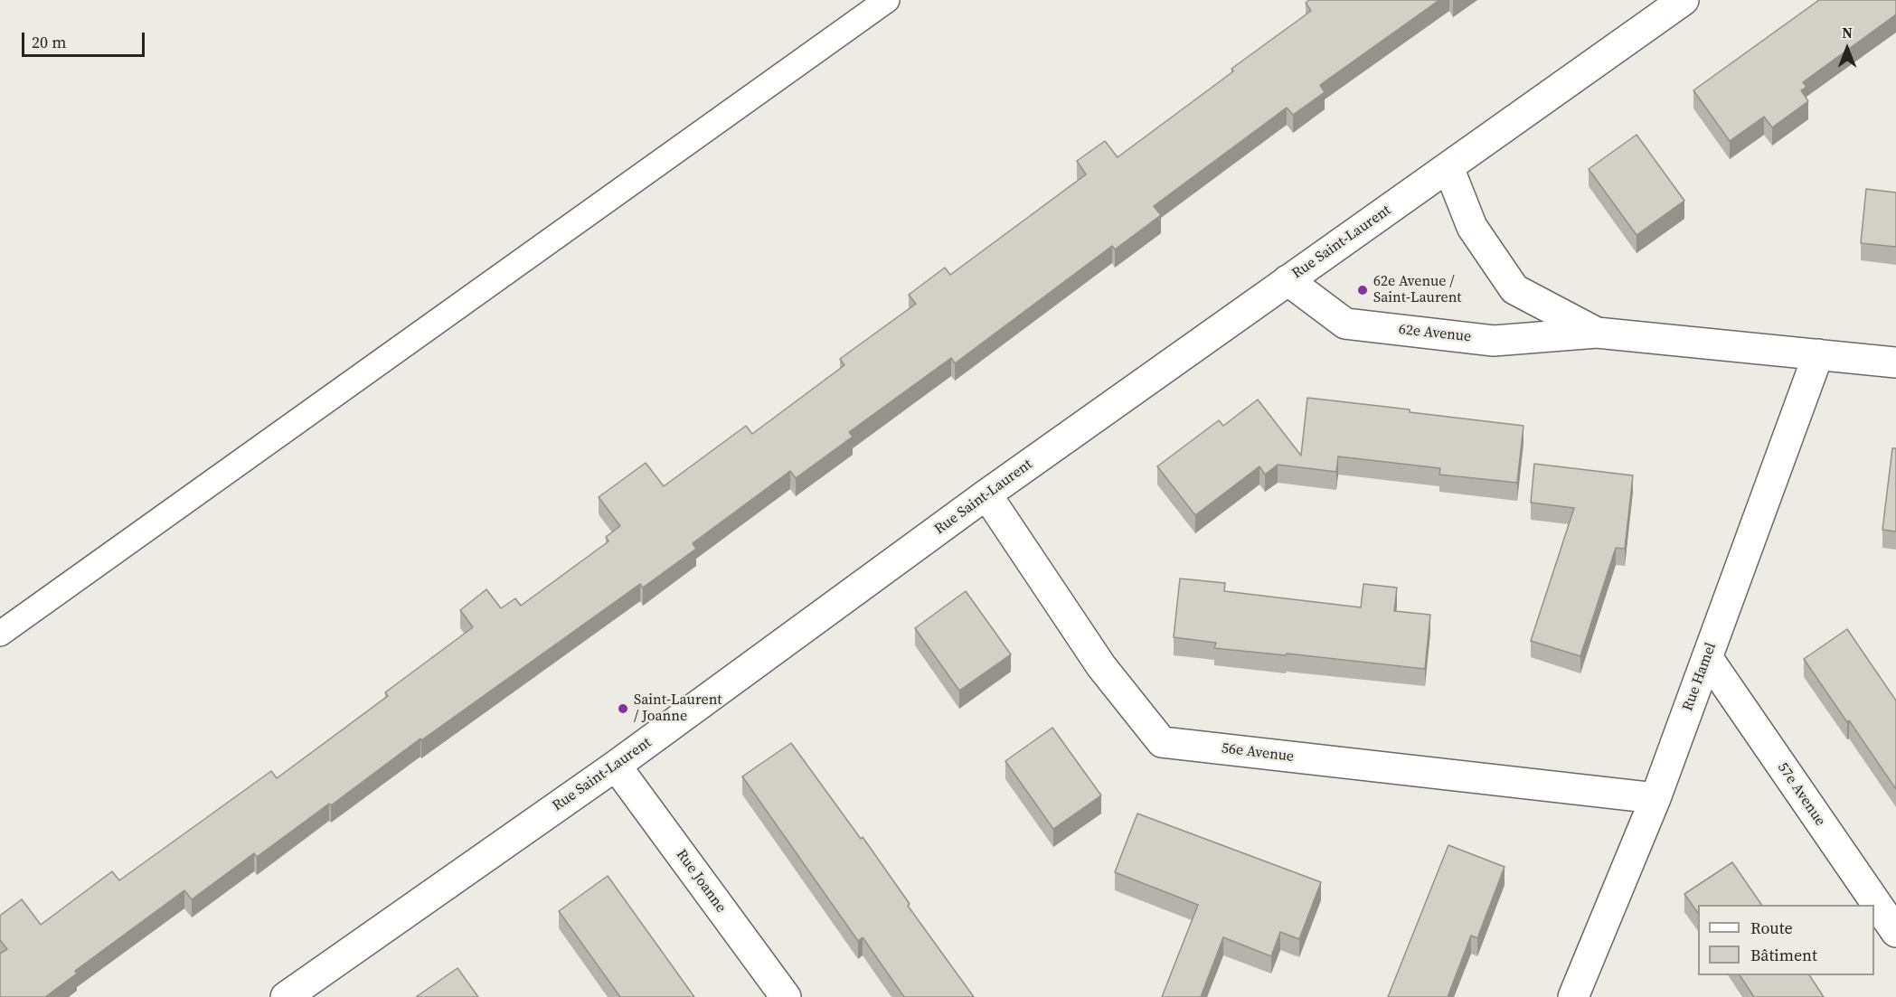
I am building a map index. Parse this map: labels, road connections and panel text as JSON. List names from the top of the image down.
{
  "streets": {
    "street": [
      "Rue Saint-Laurent",
      "62e Avenue",
      "Rue Hamel",
      "56e Avenue",
      "57e Avenue",
      "Rue Joanne"
    ]
  },
  "crossings": [
    ["Rue Saint-Laurent", "62e Avenue"],
    ["Rue Saint-Laurent", "56e Avenue"],
    ["Rue Saint-Laurent", "Rue Joanne"],
    ["62e Avenue", "Rue Hamel"],
    ["Rue Hamel", "56e Avenue"],
    ["Rue Hamel", "57e Avenue"]
  ],
  "places": ["62e Avenue / Saint-Laurent", "Saint-Laurent / Joanne"],
  "legend": ["Route", "Bâtiment"],
  "scale_bar": "20 m",
  "north": "top"
}
